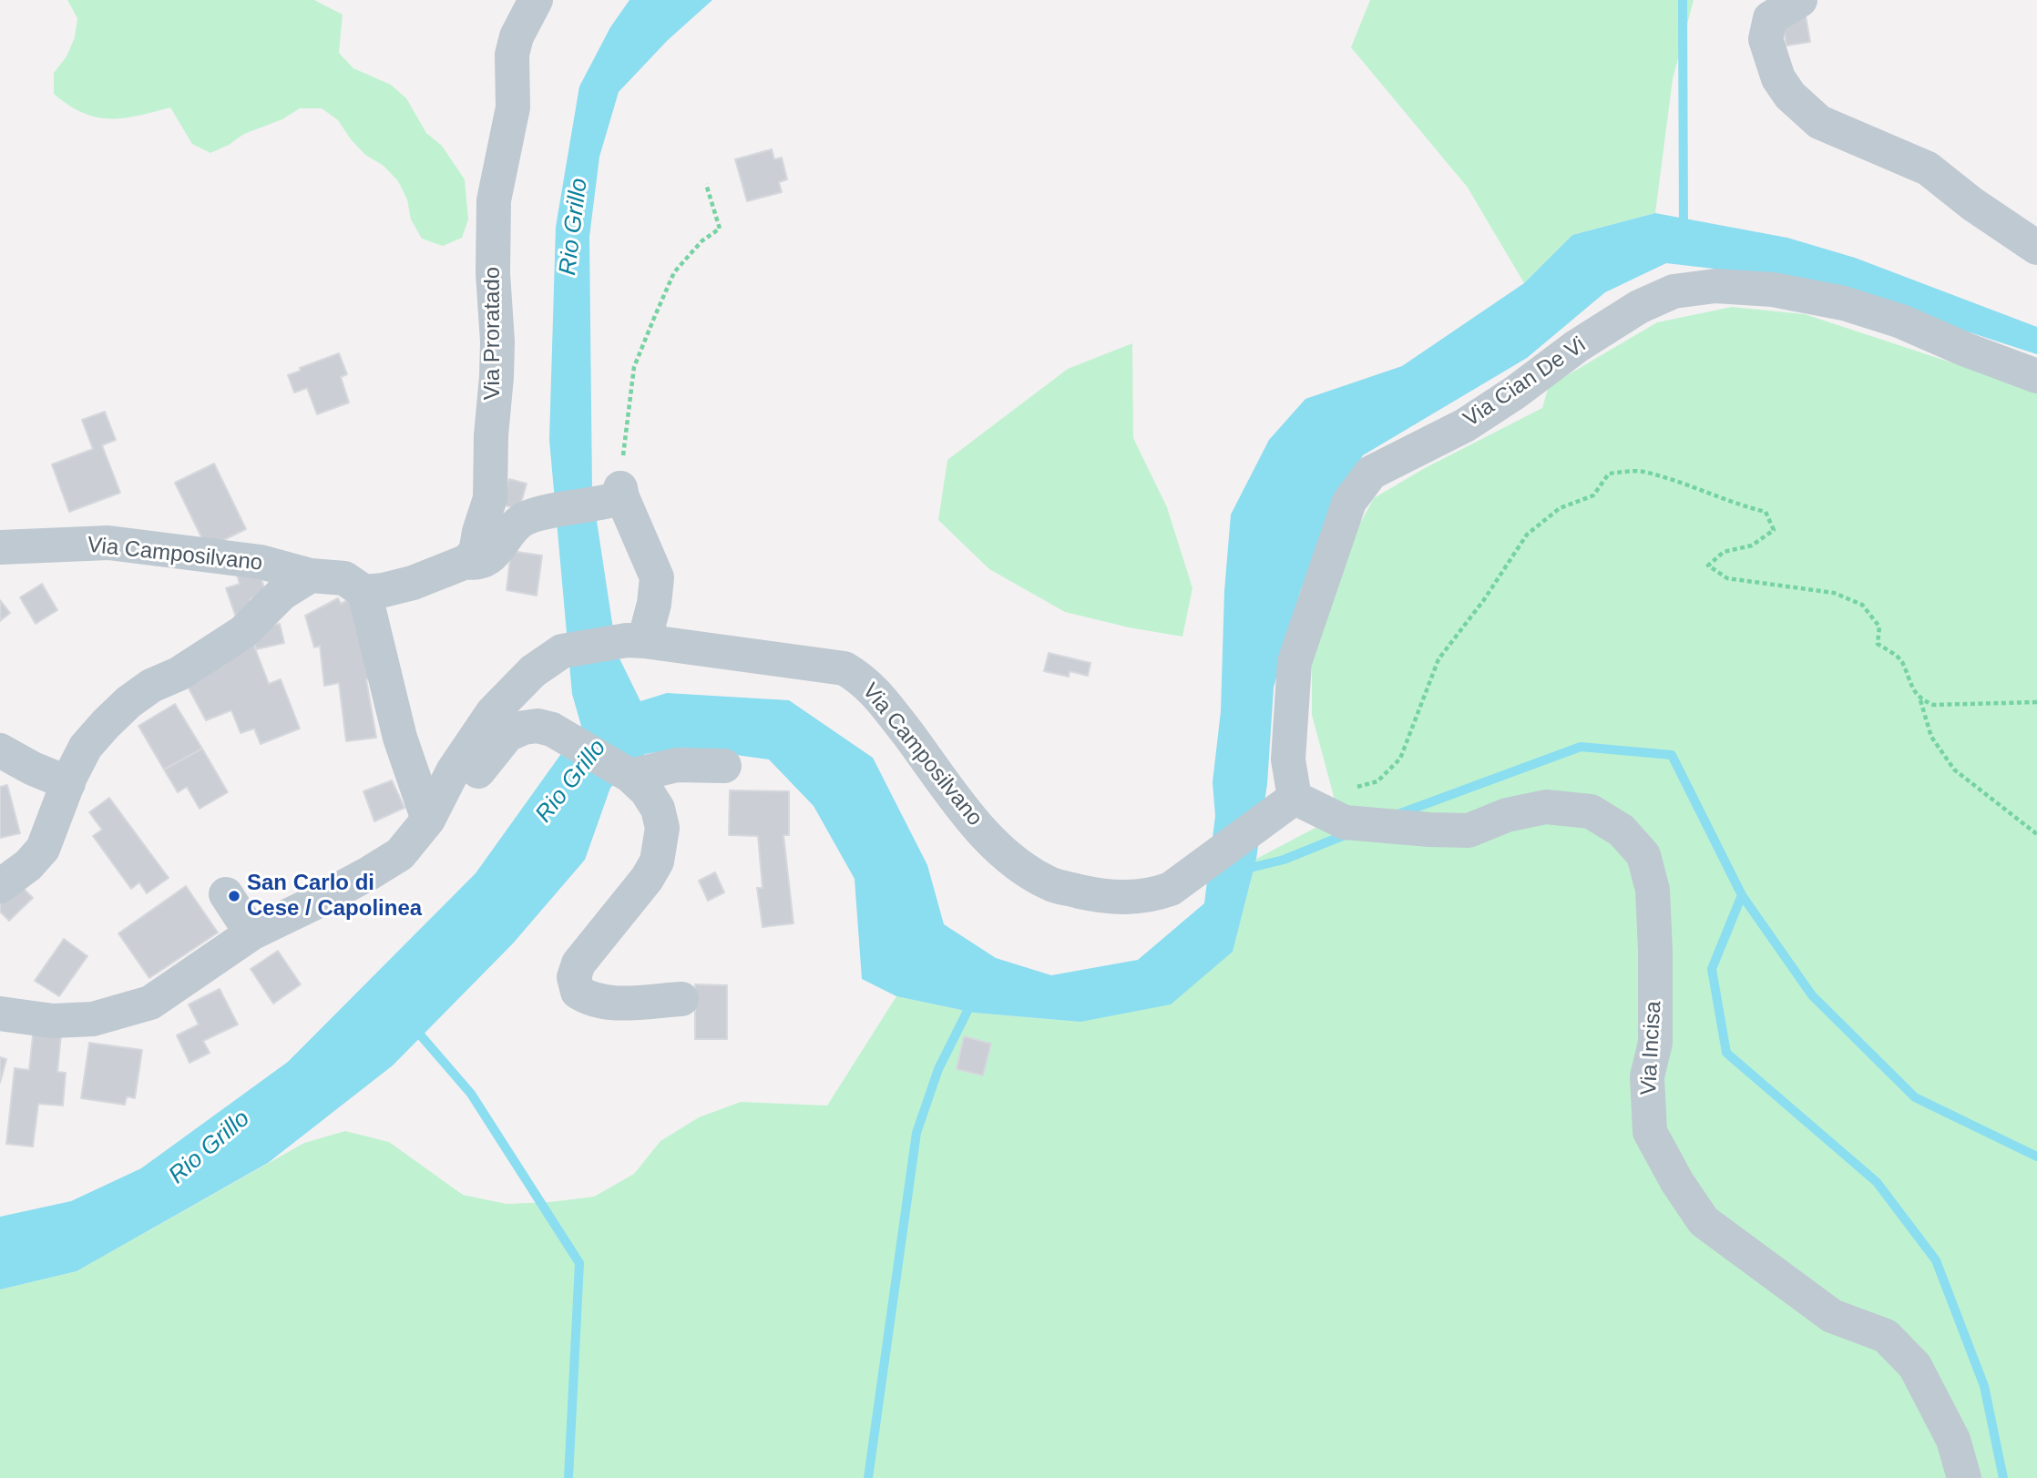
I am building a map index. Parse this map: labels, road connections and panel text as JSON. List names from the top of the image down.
{
  "streets": {
    "street": [
      "Via Proratado",
      "Via Cian De Vi",
      "Via Camposilvano",
      "Via Incisa"
    ]
  },
  "crossings": [
    ["Via Cian De Vi", "Via Camposilvano"],
    ["Via Cian De Vi", "Via Incisa"],
    ["Via Camposilvano", "Via Incisa"]
  ],
  "water": ["Rio Grillo"],
  "places": ["San Carlo di Cese / Capolinea"]
}
